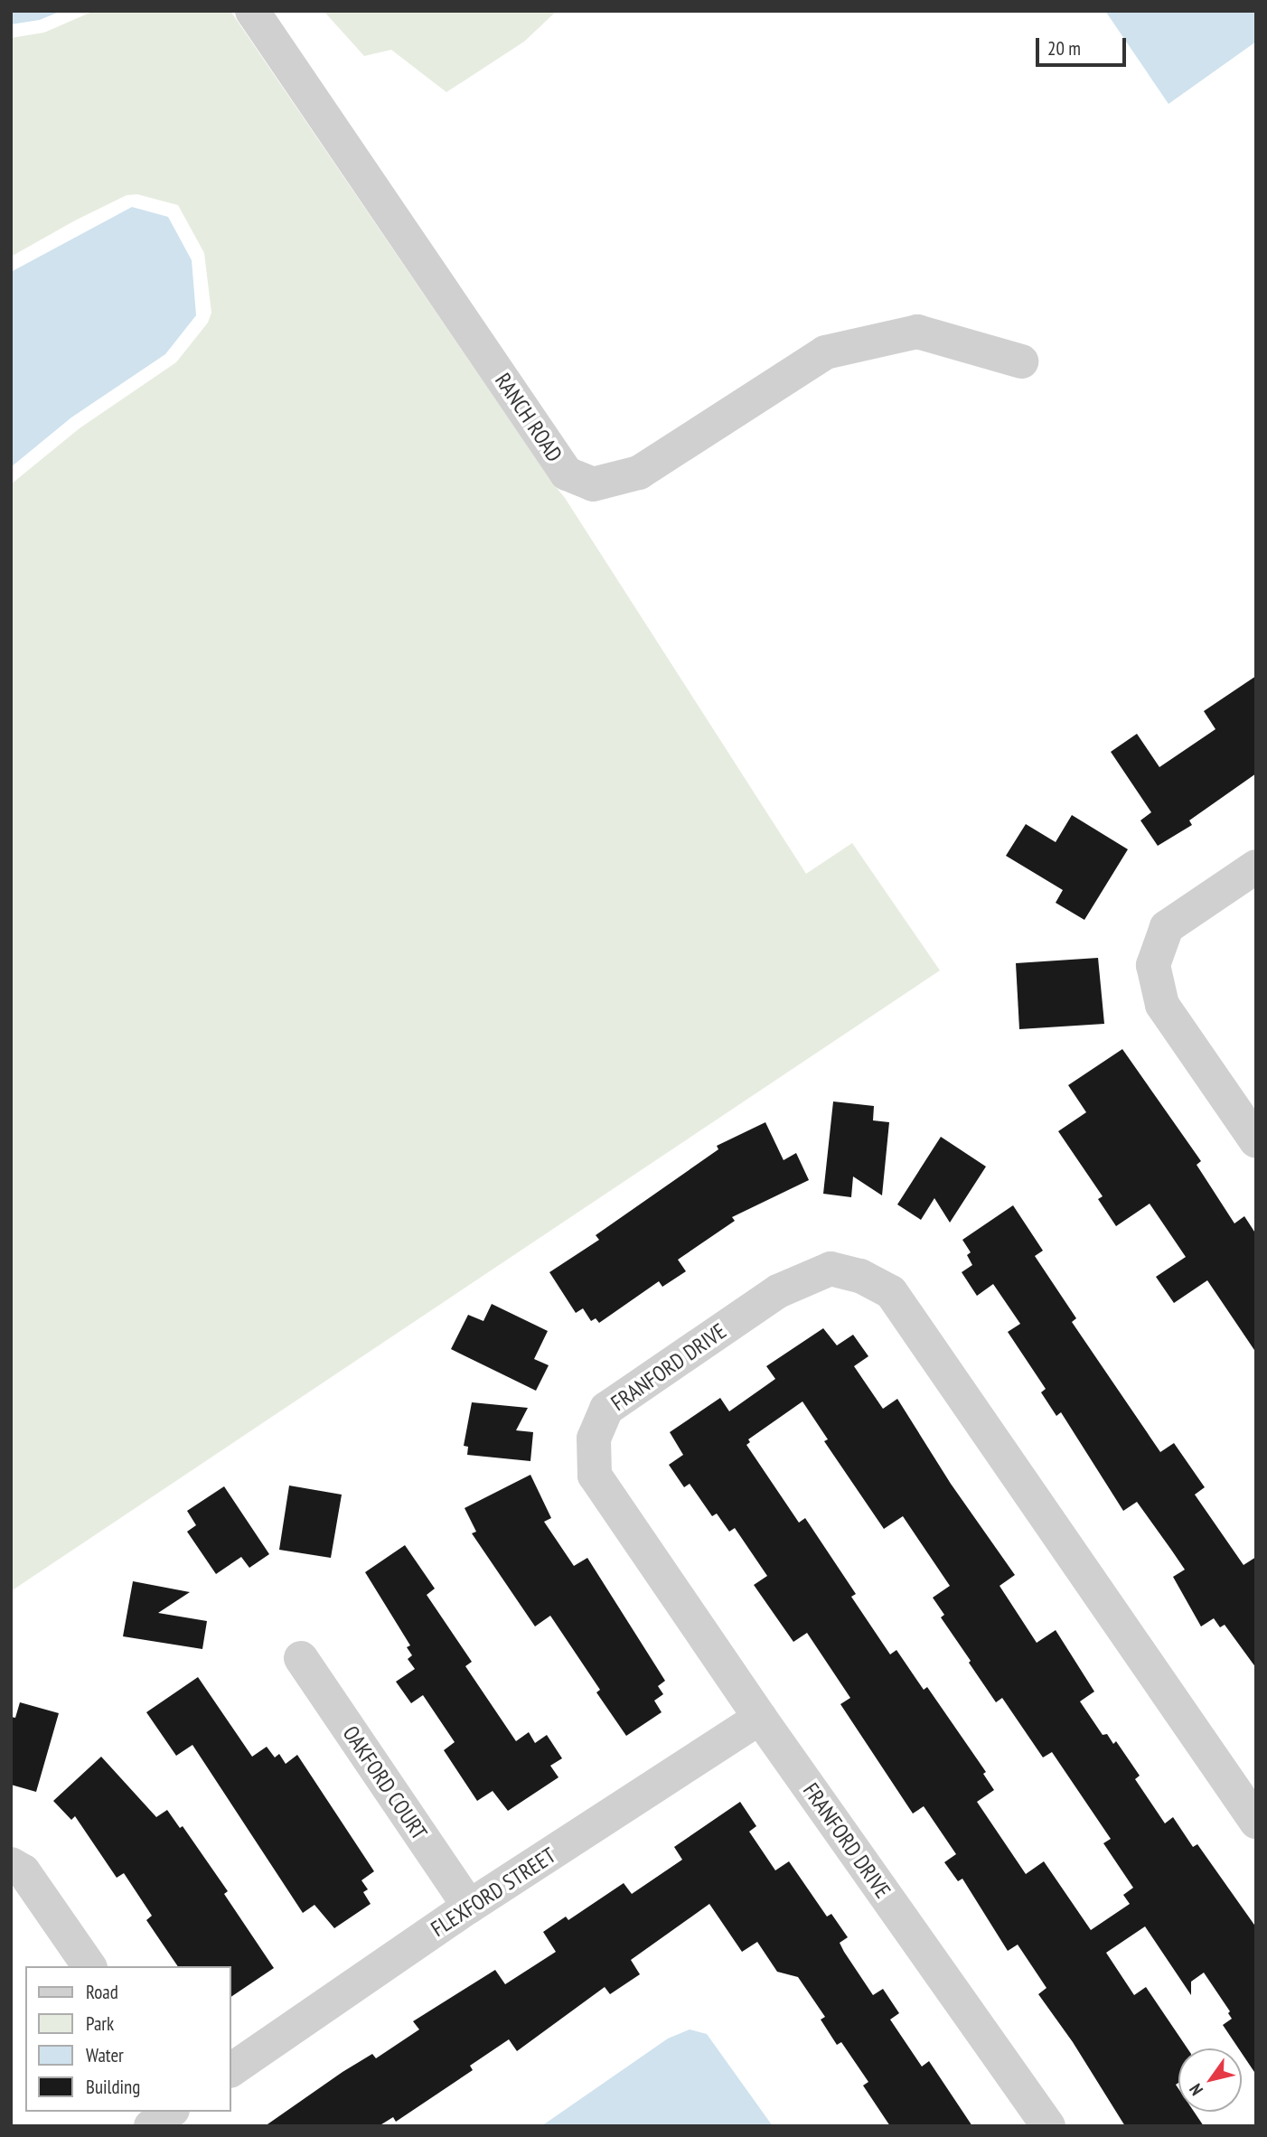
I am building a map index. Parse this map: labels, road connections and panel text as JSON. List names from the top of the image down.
{
  "streets": {
    "street": [
      "RANCH ROAD",
      "FRANFORD DRIVE",
      "OAKFORD COURT",
      "FLEXFORD STREET"
    ]
  },
  "crossings": [
    ["FRANFORD DRIVE", "FLEXFORD STREET"],
    ["OAKFORD COURT", "FLEXFORD STREET"]
  ],
  "legend": [
    "Road",
    "Park",
    "Water",
    "Building"
  ],
  "scale_bar": "20 m",
  "north": "bottom left"
}
